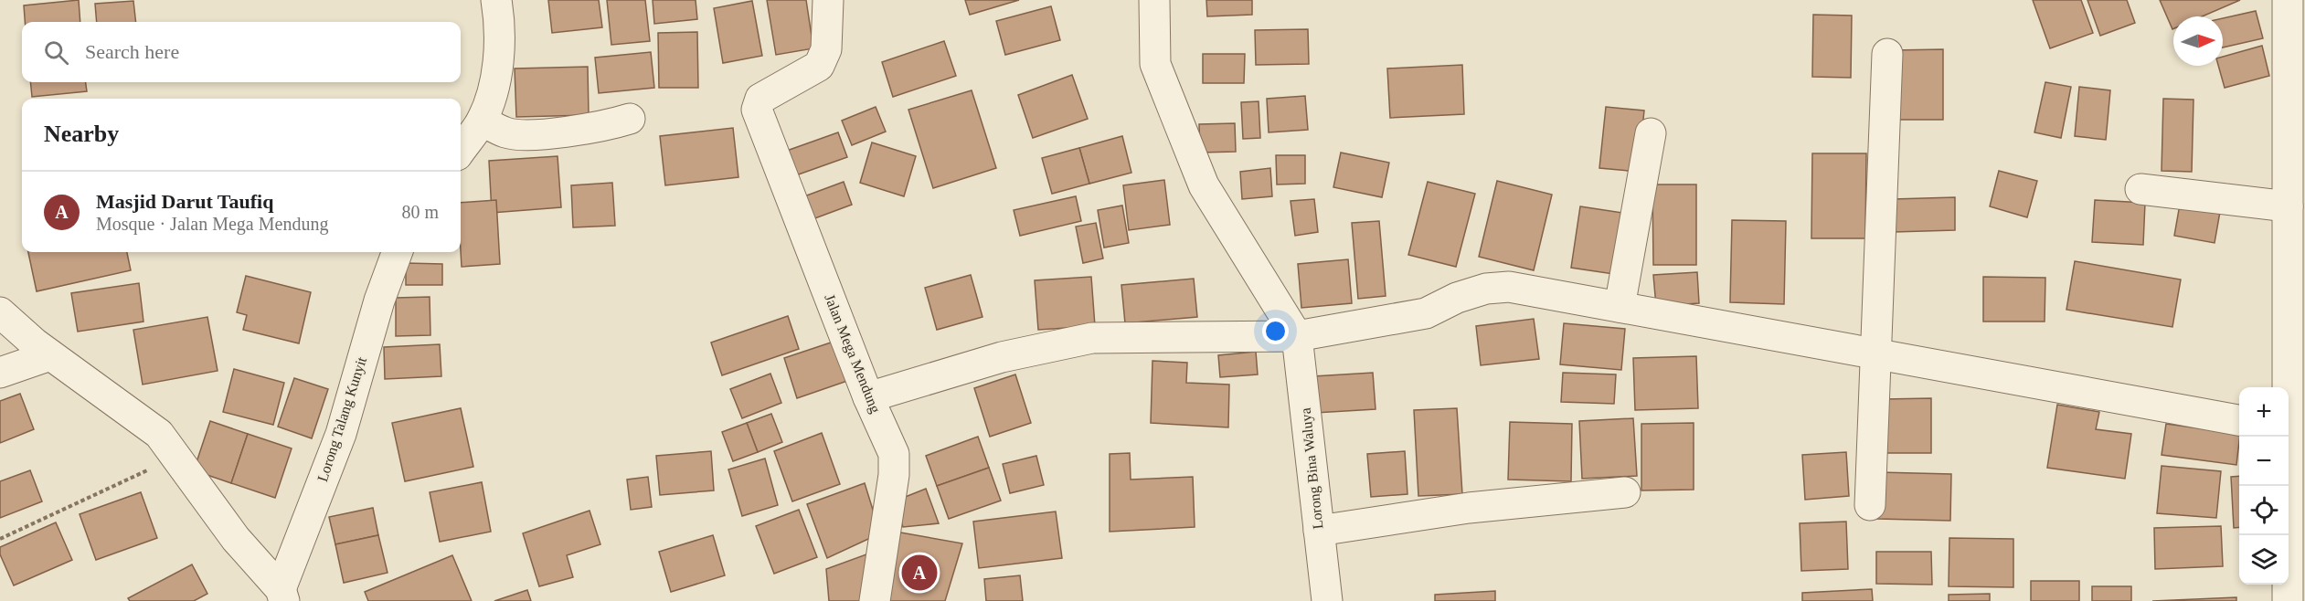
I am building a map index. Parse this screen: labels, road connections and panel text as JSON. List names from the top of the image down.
{
  "streets": {
    "street": ["Jalan Mega Mendung", "Lorong Talang Kunyit", "Lorong Bina Waluya"]
  },
  "north": "right",
  "page": {
    "search": "Search here",
    "heading": "Nearby",
    "list": [
      {
        "mark": "A",
        "name": "Masjid Darut Taufiq",
        "note": "Mosque · Jalan Mega Mendung",
        "value": "80 m"
      }
    ],
    "map_buttons": ["+", "−"],
    "pins": "A"
  }
}
